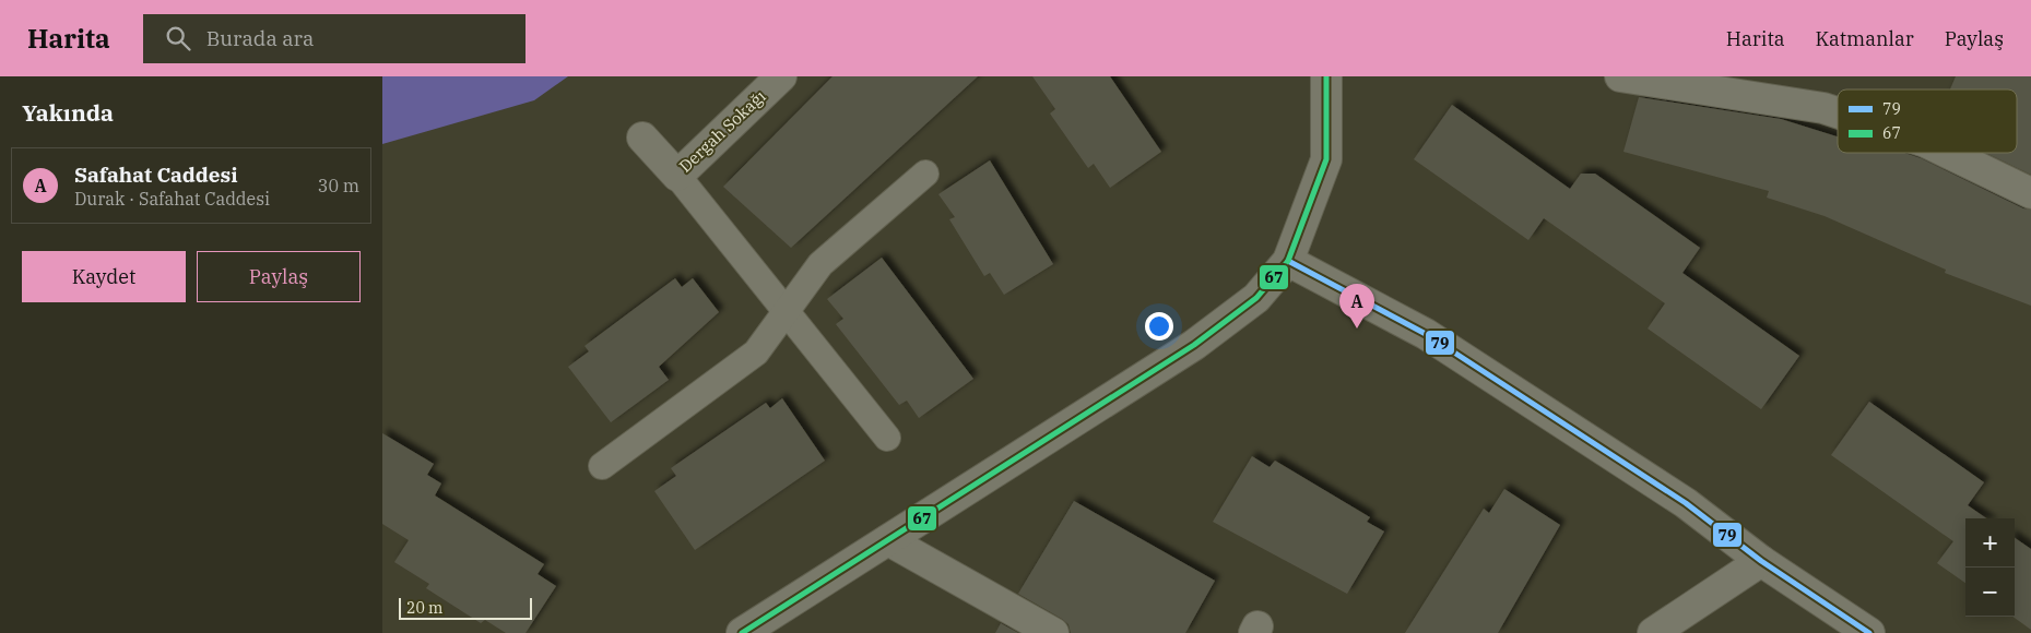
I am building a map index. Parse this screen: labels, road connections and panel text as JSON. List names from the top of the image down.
{
  "streets": {
    "street": ["Dergah Sokağı"]
  },
  "lines": ["transit line 67", "transit line 79"],
  "legend": ["79", "67"],
  "scale_bar": "20 m",
  "page": {
    "header": "Harita",
    "search": "Burada ara",
    "nav": ["Harita", "Katmanlar", "Paylaş"],
    "heading": "Yakında",
    "list": [
      {
        "mark": "A",
        "name": "Safahat Caddesi",
        "note": "Durak · Safahat Caddesi",
        "value": "30 m"
      }
    ],
    "buttons": ["Kaydet", "Paylaş"],
    "pins": "A",
    "map_buttons": ["+", "−"],
    "scale": "20 m"
  }
}
